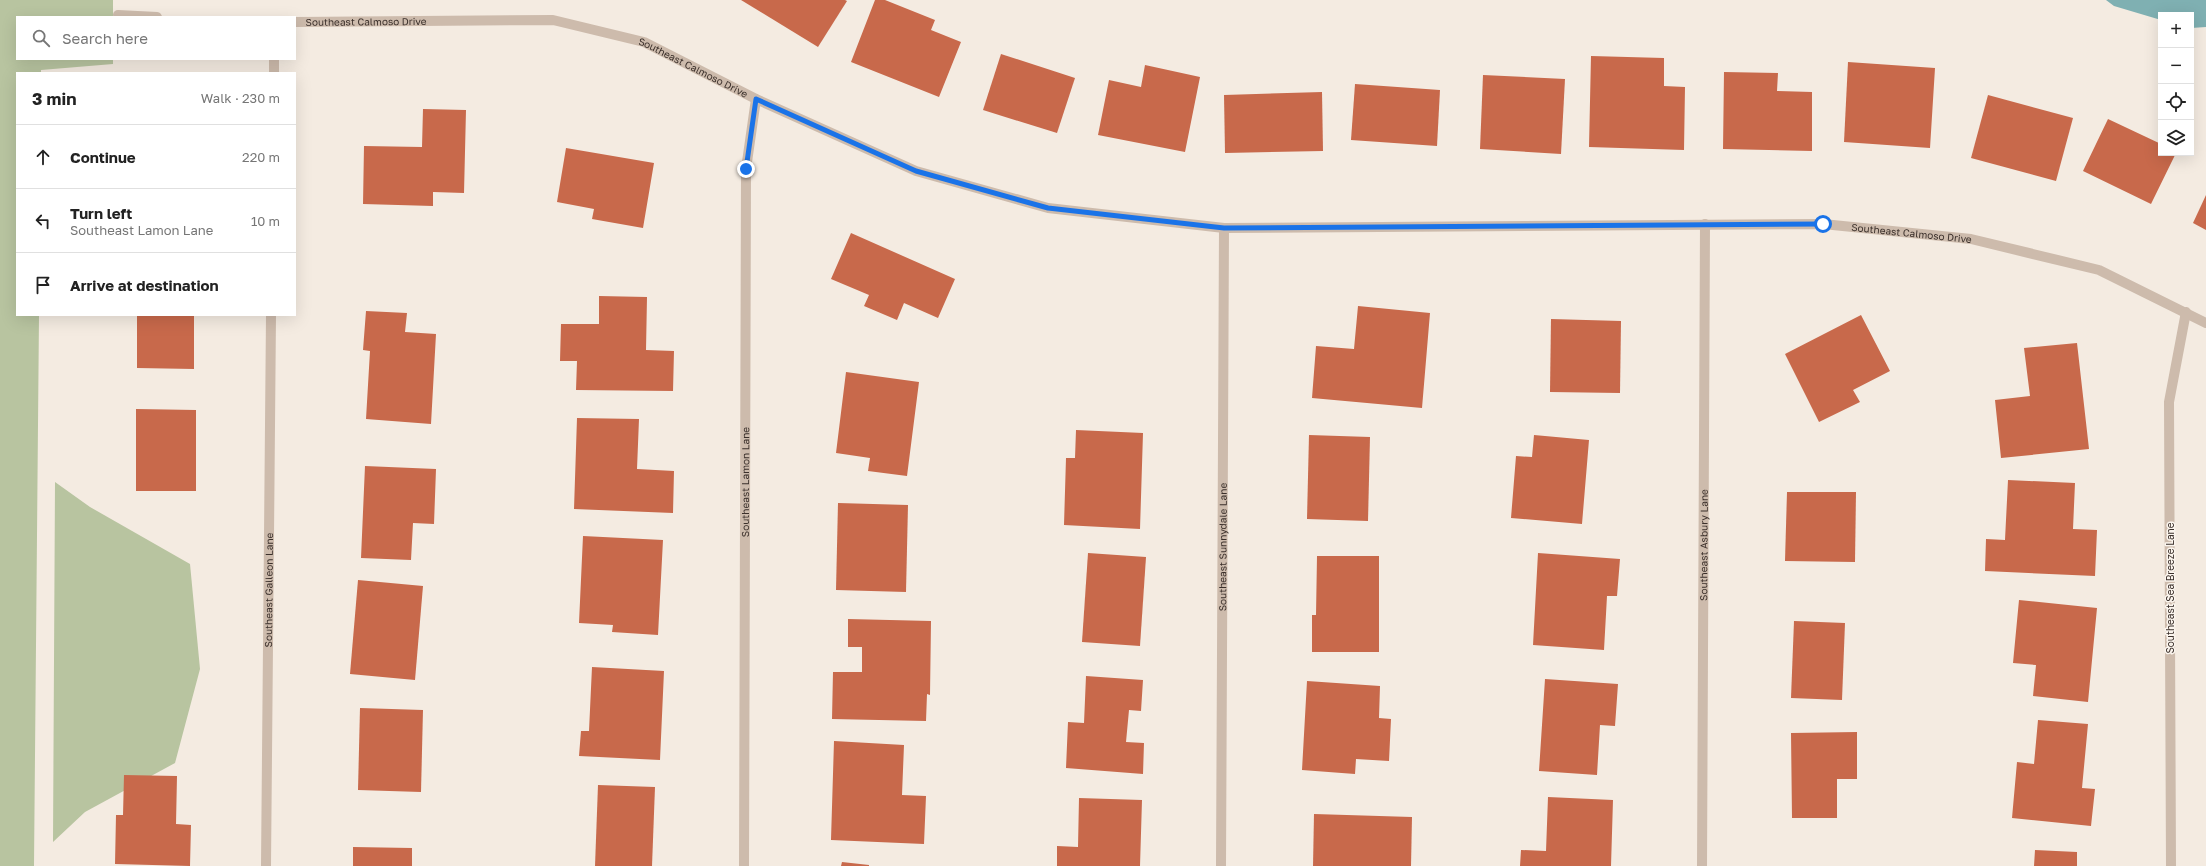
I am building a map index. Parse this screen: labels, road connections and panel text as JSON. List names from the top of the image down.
{
  "streets": {
    "street": [
      "Southeast Calmoso Drive",
      "Southeast Lamon Lane",
      "Southeast Asbury Lane",
      "Southeast Sunnydale Lane",
      "Southeast Sea Breeze Lane",
      "Southeast Galleon Lane"
    ]
  },
  "crossings": [
    ["Southeast Calmoso Drive", "Southeast Lamon Lane"],
    ["Southeast Calmoso Drive", "Southeast Asbury Lane"],
    ["Southeast Calmoso Drive", "Southeast Sunnydale Lane"],
    ["Southeast Calmoso Drive", "Southeast Sea Breeze Lane"]
  ],
  "page": {
    "map_buttons": ["+", "−"],
    "search": "Search here",
    "heading": ["3 min", "Walk · 230 m"],
    "list": [
      ["Continue", "220 m"],
      ["Turn left", "Southeast Lamon Lane", "10 m"],
      "Arrive at destination"
    ]
  }
}
